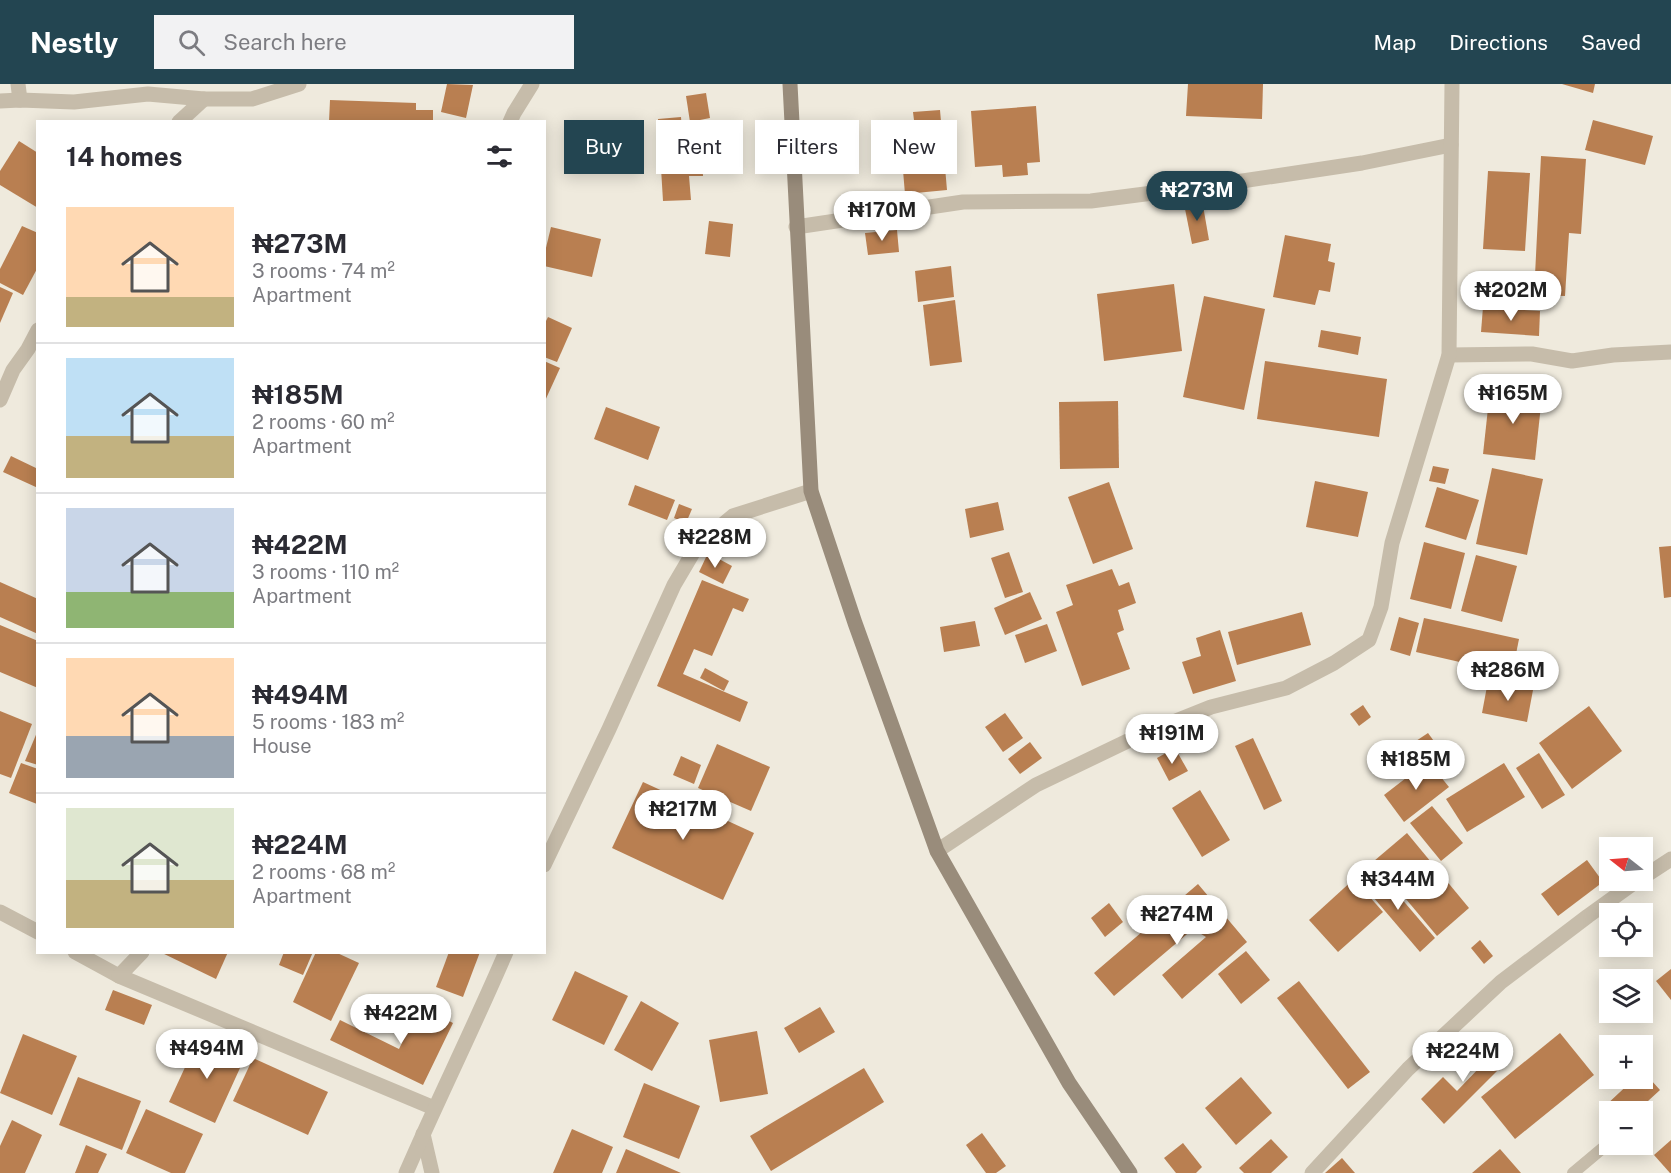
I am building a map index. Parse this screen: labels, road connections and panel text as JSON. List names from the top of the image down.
{
  "north": "left",
  "page": {
    "header": "Nestly",
    "search": "Search here",
    "nav": ["Map", "Directions", "Saved"],
    "chip": [
      "Buy",
      "Rent",
      "Filters",
      "New"
    ],
    "heading": "14 homes",
    "price": [
      "₦273M",
      "₦170M",
      "₦202M",
      "₦165M",
      "₦228M",
      "₦286M",
      "₦191M",
      "₦185M",
      "₦217M",
      "₦344M",
      "₦274M",
      "₦422M",
      "₦494M",
      "₦224M"
    ],
    "list": [
      {
        "name": "₦273M",
        "note": "3 rooms · 74 m² · Apartment"
      },
      {
        "name": "₦185M",
        "note": "2 rooms · 60 m² · Apartment"
      },
      {
        "name": "₦422M",
        "note": "3 rooms · 110 m² · Apartment"
      },
      {
        "name": "₦494M",
        "note": "5 rooms · 183 m² · House"
      },
      {
        "name": "₦224M",
        "note": "2 rooms · 68 m² · Apartment"
      }
    ],
    "map_buttons": ["+", "−"]
  }
}
